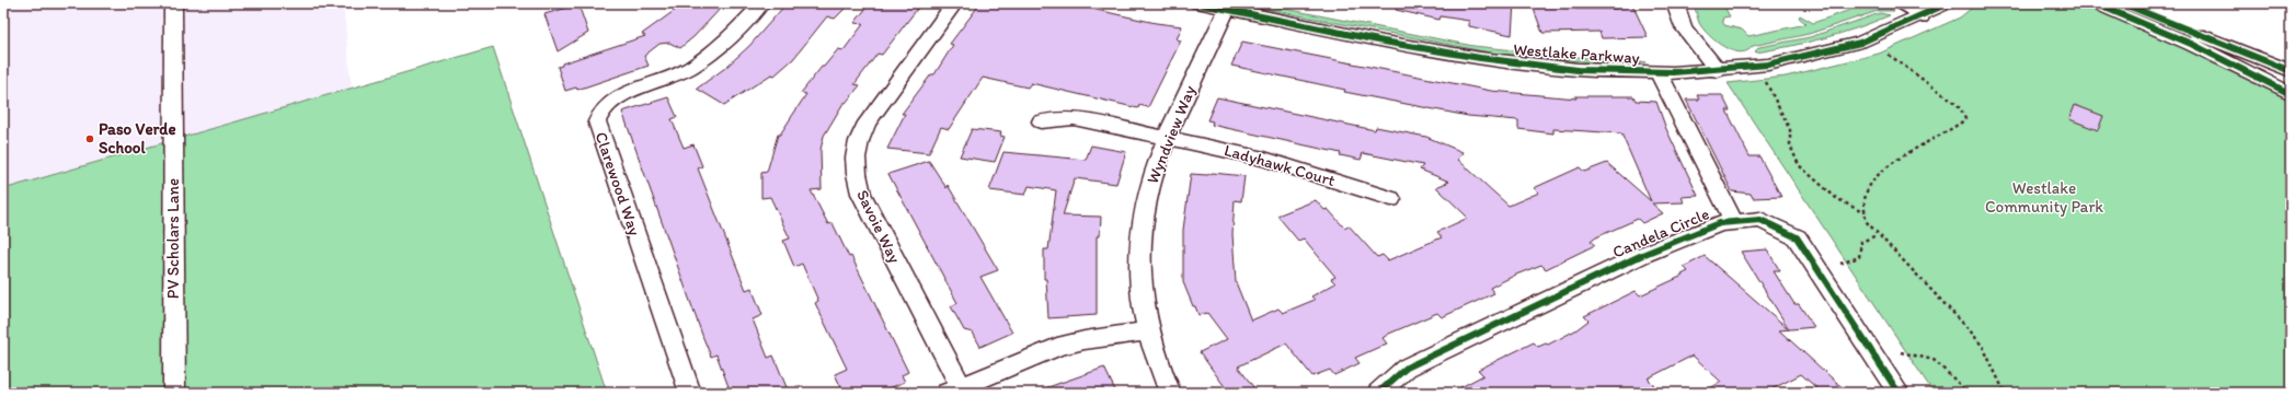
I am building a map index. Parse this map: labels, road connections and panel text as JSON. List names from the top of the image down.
{
  "streets": {
    "street": [
      "Westlake Parkway",
      "Wyndview Way",
      "Ladyhawk Court",
      "Clarewood Way",
      "Savoie Way",
      "Candela Circle",
      "PV Scholars Lane"
    ]
  },
  "crossings": [
    ["Westlake Parkway", "Wyndview Way"],
    ["Westlake Parkway", "Candela Circle"],
    ["Wyndview Way", "Ladyhawk Court"]
  ],
  "parks": ["Westlake Community Park"],
  "places": ["Paso Verde School"]
}
